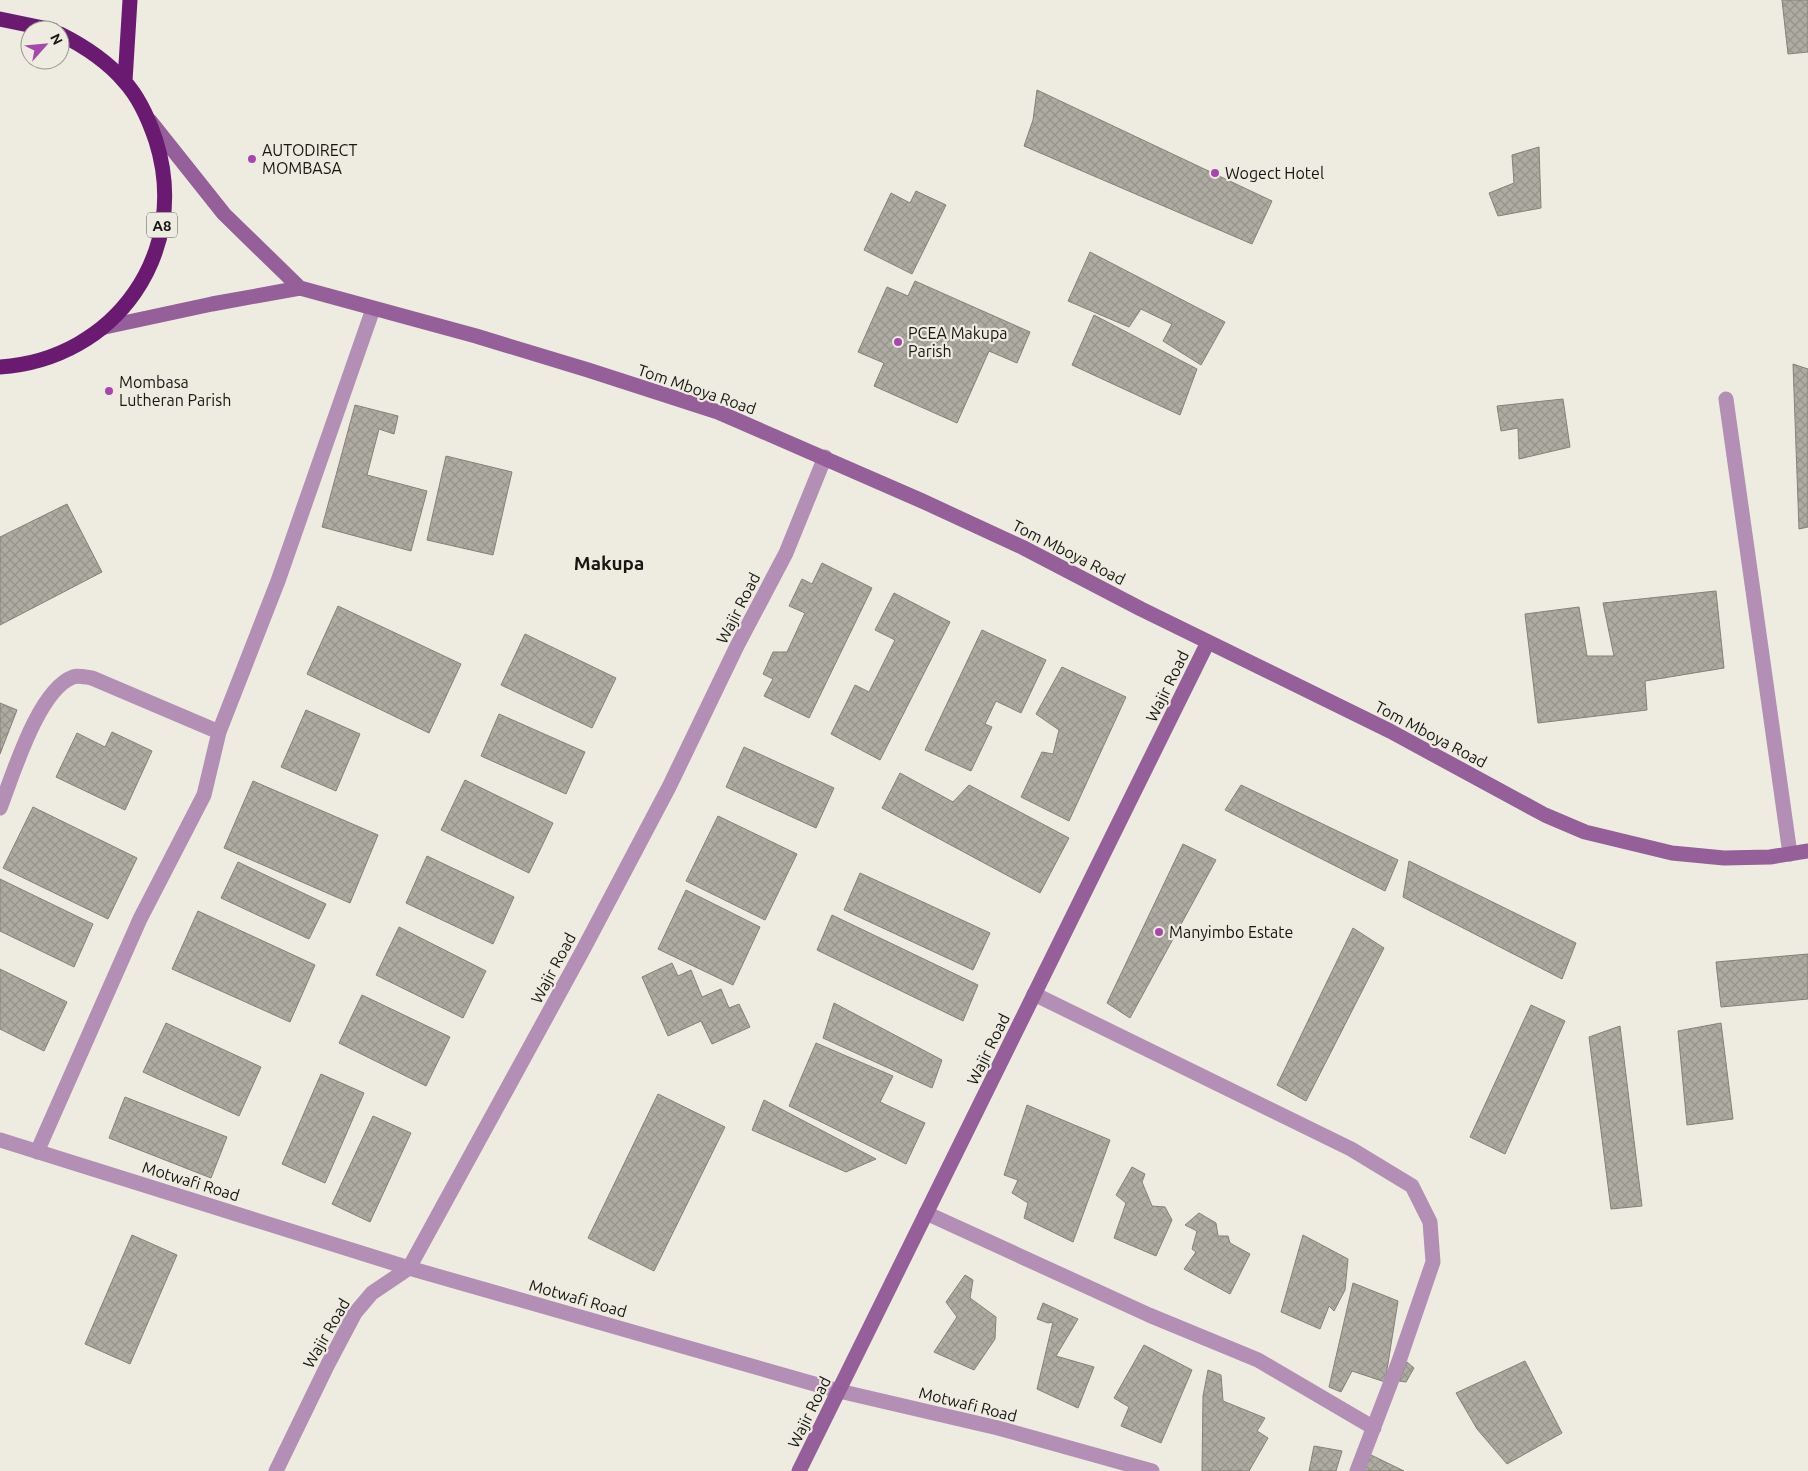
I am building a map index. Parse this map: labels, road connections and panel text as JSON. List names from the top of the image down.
{
  "streets": {
    "highway": ["A8"],
    "main road": ["Tom Mboya Road", "Wajir Road"],
    "street": ["Motwafi Road"]
  },
  "crossings": [
    ["Tom Mboya Road", "Wajir Road"],
    ["Wajir Road", "Motwafi Road"]
  ],
  "districts": ["Makupa"],
  "places": [
    "AUTODIRECT MOMBASA",
    "Wogect Hotel",
    "PCEA Makupa Parish",
    "Mombasa Lutheran Parish",
    "Manyimbo Estate"
  ],
  "north": "top right"
}
